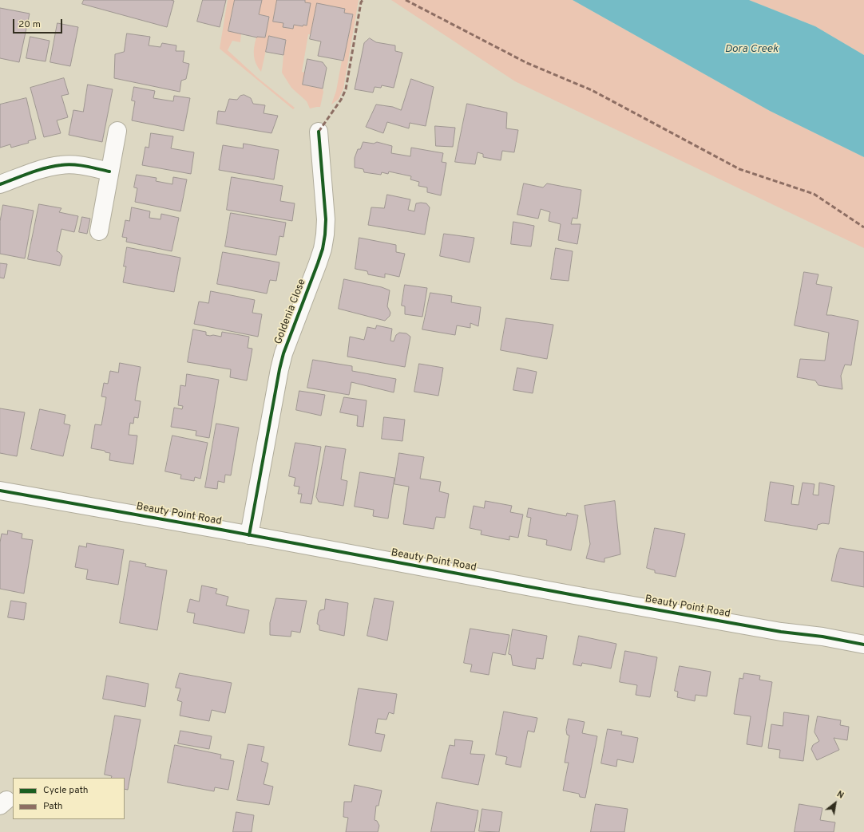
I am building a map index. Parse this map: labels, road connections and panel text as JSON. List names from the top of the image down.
{
  "streets": {
    "street": ["Goldenia Close", "Beauty Point Road"]
  },
  "crossings": [
    ["Goldenia Close", "Beauty Point Road"]
  ],
  "water": ["Dora Creek"],
  "legend": ["Cycle path", "Path"],
  "scale_bar": "20 m",
  "north": "top right"
}
